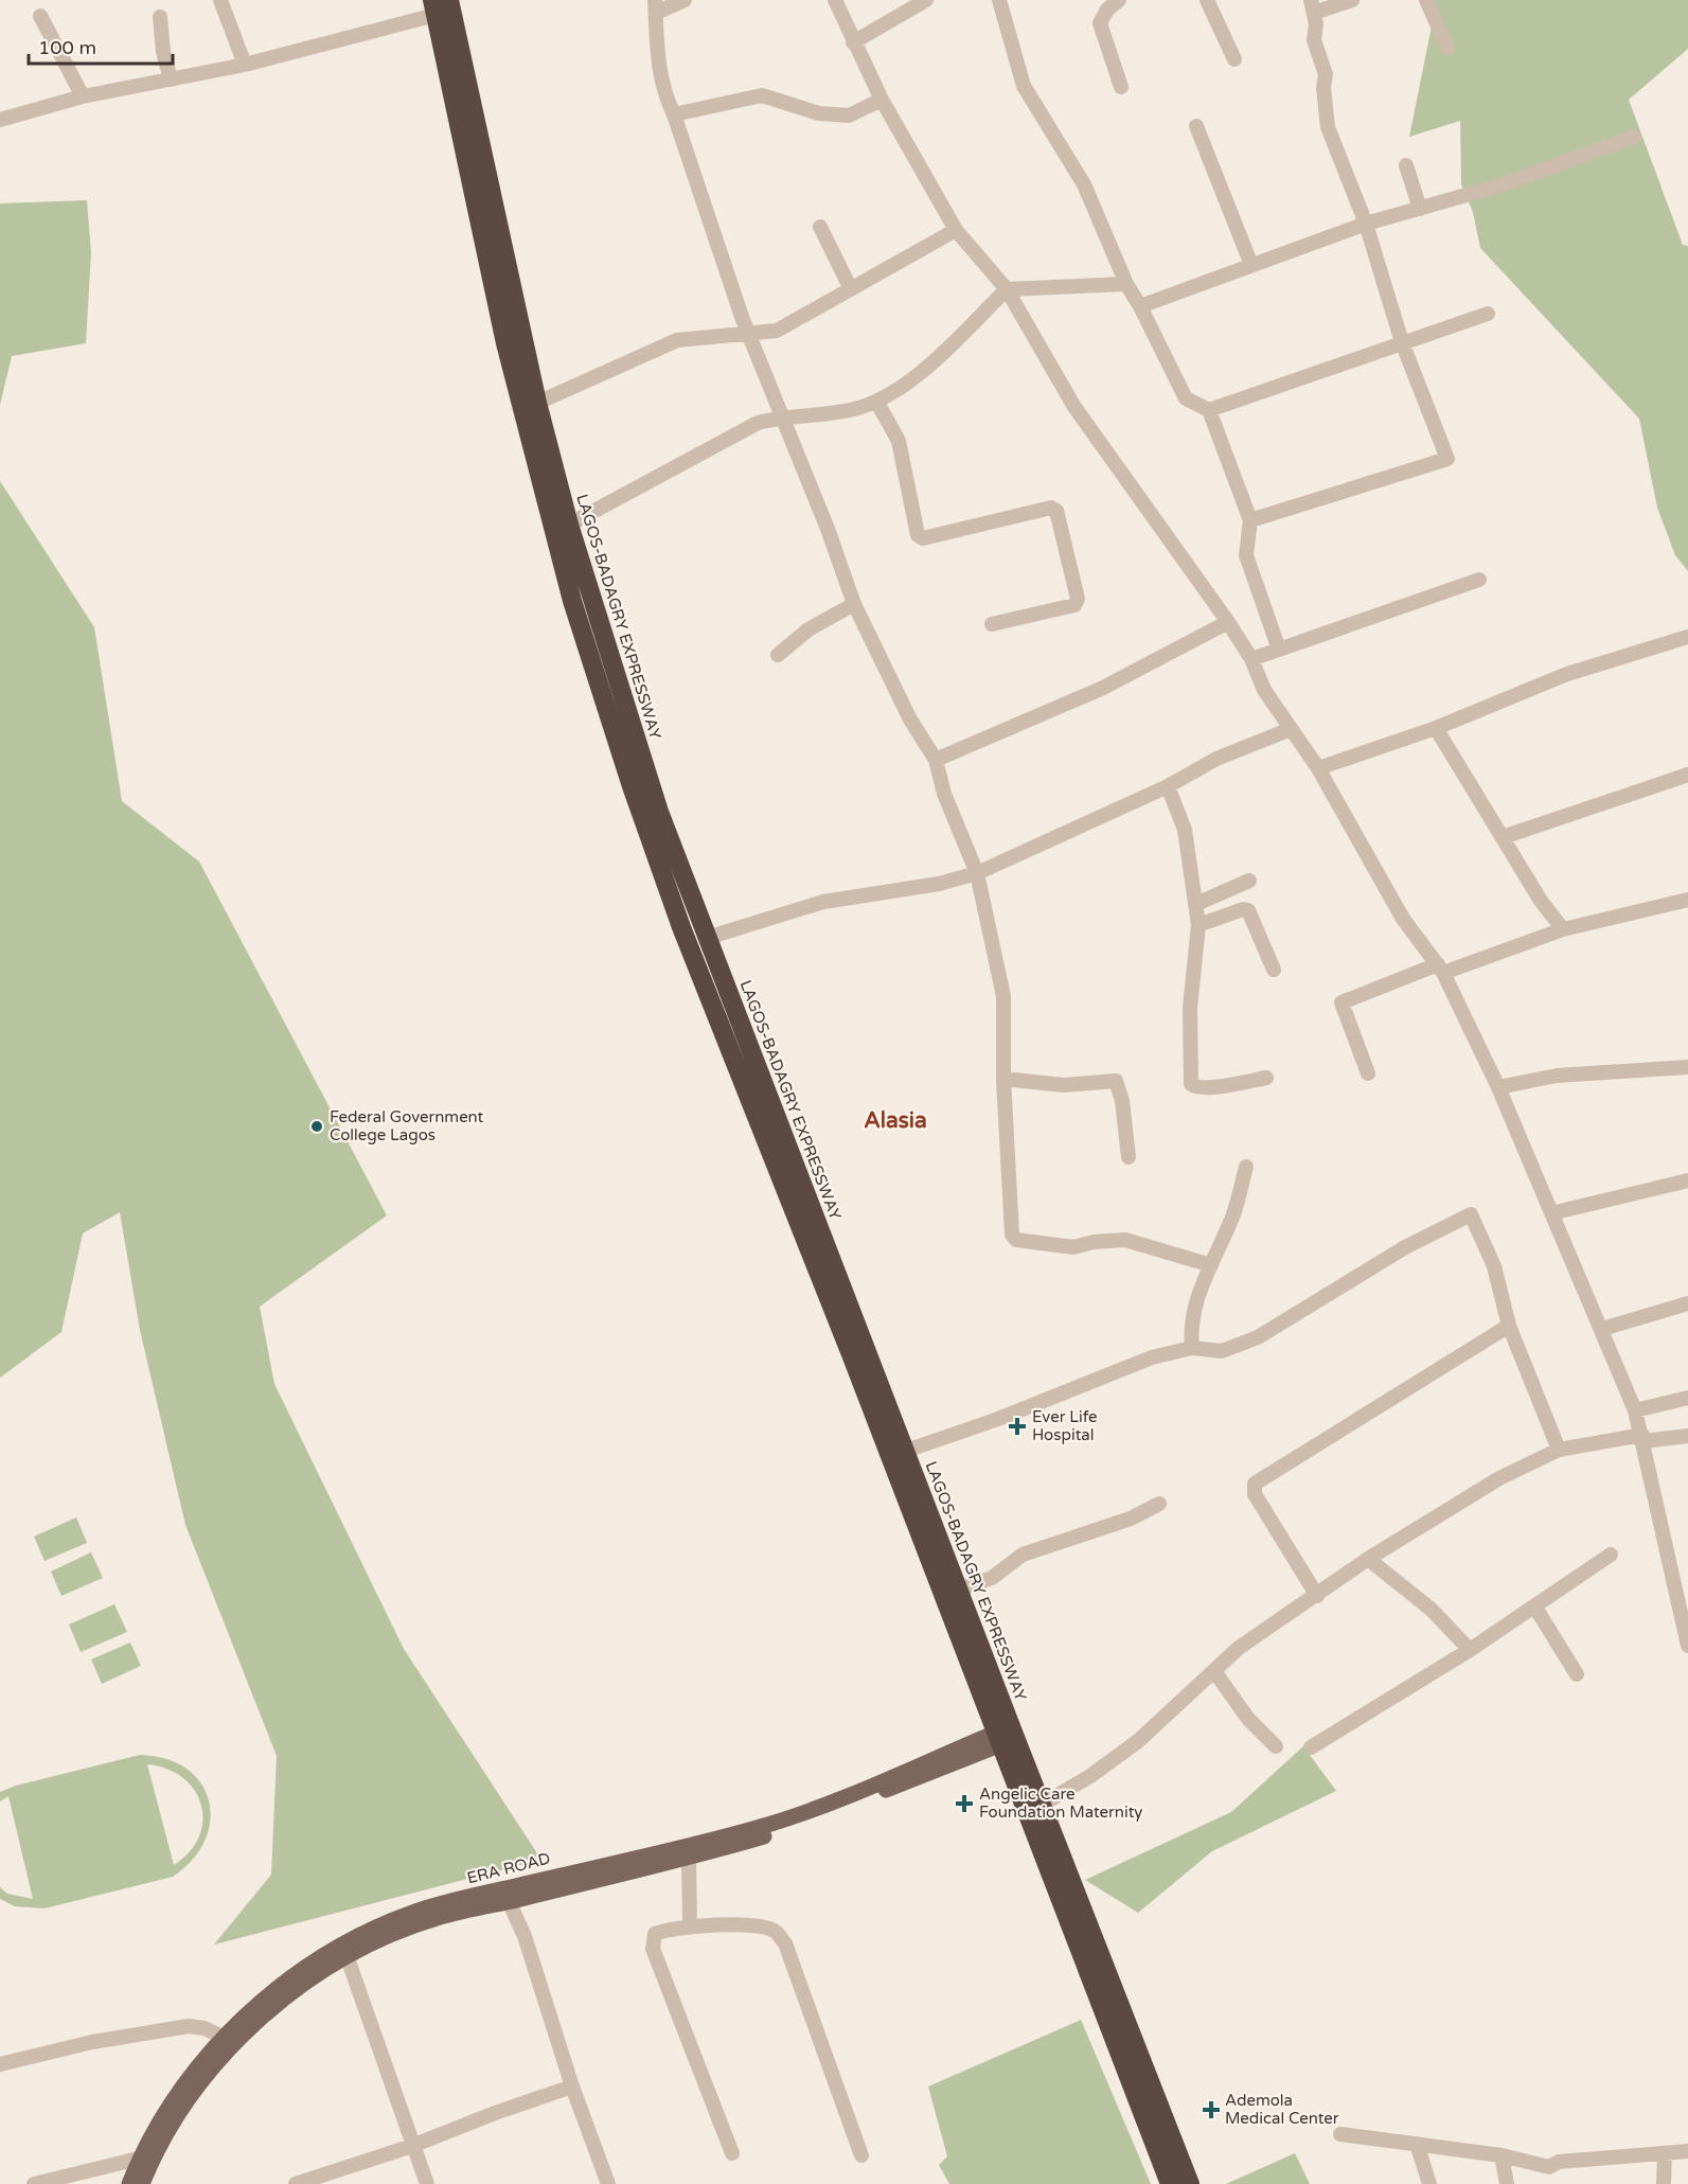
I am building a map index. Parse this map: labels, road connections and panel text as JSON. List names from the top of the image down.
{
  "streets": {
    "highway": ["LAGOS-BADAGRY EXPRESSWAY"],
    "main road": ["ERA ROAD"]
  },
  "districts": ["Alasia"],
  "places": {
    "other": ["Federal Government College Lagos"],
    "health": ["Ever Life Hospital", "Angelic Care Foundation Maternity", "Ademola Medical Center"]
  },
  "scale_bar": "100 m"
}
